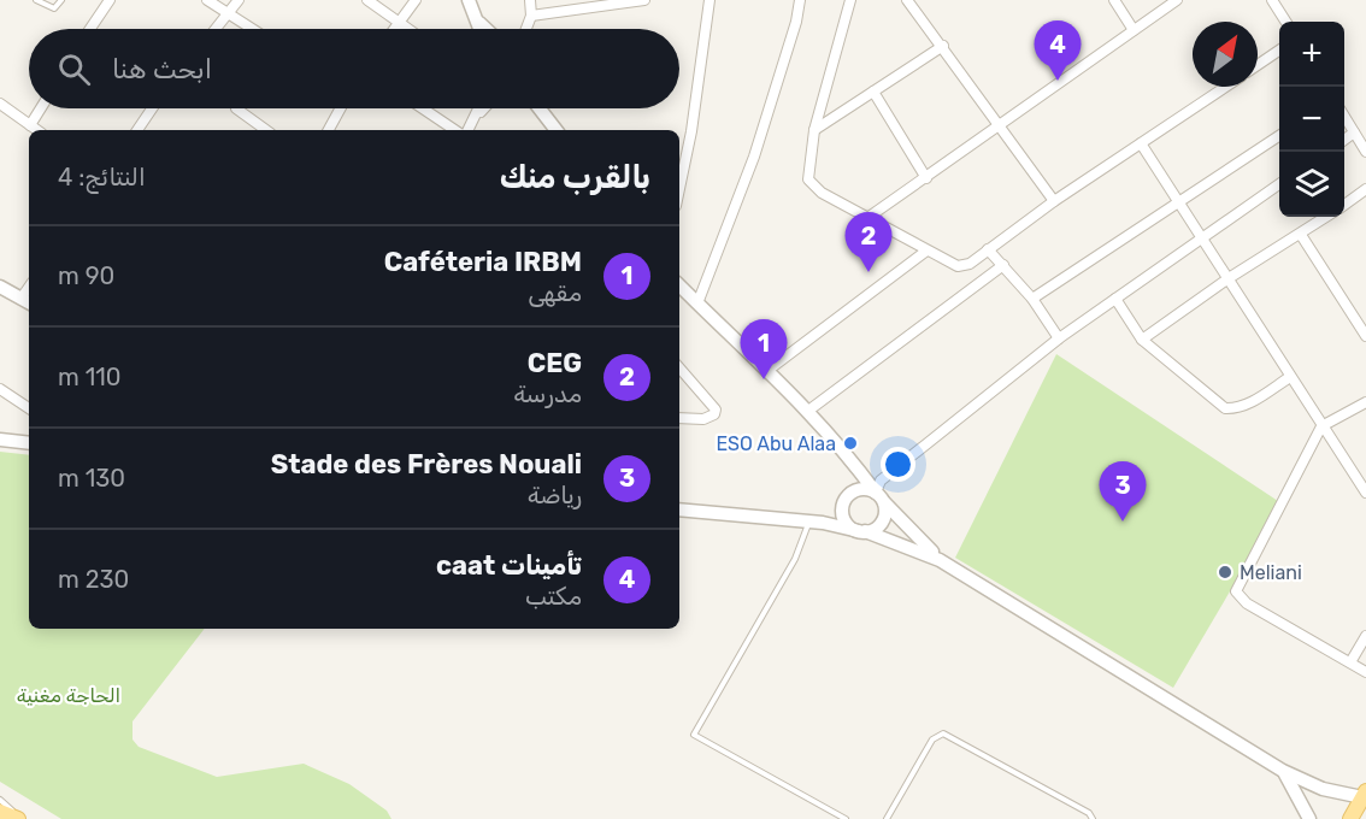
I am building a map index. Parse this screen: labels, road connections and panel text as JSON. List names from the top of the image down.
{
  "parks": ["الحاجة مغنية"],
  "places": ["ESO Abu Alaa", "Meliani"],
  "north": "top right",
  "page": {
    "pins": [
      "4",
      "2",
      "1",
      "3"
    ],
    "map_buttons": ["+", "−"],
    "search": "ابحث هنا",
    "heading": ["بالقرب منك", "النتائج: 4"],
    "list": [
      {
        "mark": "1",
        "name": "Caféteria IRBM",
        "note": "مقهى",
        "value": "90 m"
      },
      {
        "mark": "2",
        "name": "CEG",
        "note": "مدرسة",
        "value": "110 m"
      },
      {
        "mark": "3",
        "name": "Stade des Frères Nouali",
        "note": "رياضة",
        "value": "130 m"
      },
      {
        "mark": "4",
        "name": "تأمينات caat",
        "note": "مكتب",
        "value": "230 m"
      }
    ]
  }
}
